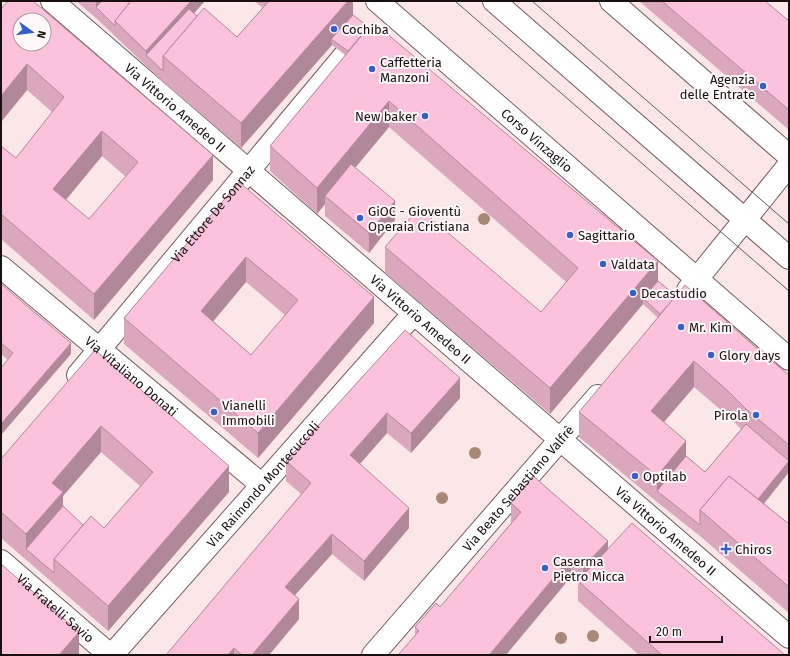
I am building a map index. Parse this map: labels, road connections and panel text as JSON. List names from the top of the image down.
{
  "streets": {
    "street": [
      "Via Vittorio Amedeo II",
      "Corso Vinzaglio",
      "Via Ettore De Sonnaz",
      "Via Vitaliano Donati",
      "Via Raimondo Montecuccoli",
      "Via Beato Sebastiano Valfrè",
      "Via Fratelli Savio"
    ]
  },
  "crossings": [
    ["Via Vittorio Amedeo II", "Via Ettore De Sonnaz"],
    ["Via Vittorio Amedeo II", "Via Raimondo Montecuccoli"],
    ["Via Vittorio Amedeo II", "Via Beato Sebastiano Valfrè"],
    ["Via Ettore De Sonnaz", "Via Vitaliano Donati"],
    ["Via Vitaliano Donati", "Via Raimondo Montecuccoli"],
    ["Via Raimondo Montecuccoli", "Via Fratelli Savio"]
  ],
  "places": {
    "other": [
      "Cochiba",
      "Caffetteria Manzoni",
      "Agenzia delle Entrate",
      "New baker",
      "GiOC - Gioventù Operaia Cristiana",
      "Sagittario",
      "Valdata",
      "Decastudio",
      "Mr. Kim",
      "Glory days",
      "Vianelli Immobili",
      "Pirola",
      "Optilab",
      "Caserma Pietro Micca"
    ],
    "health": ["Chiros"]
  },
  "scale_bar": "20 m",
  "north": "right"
}
